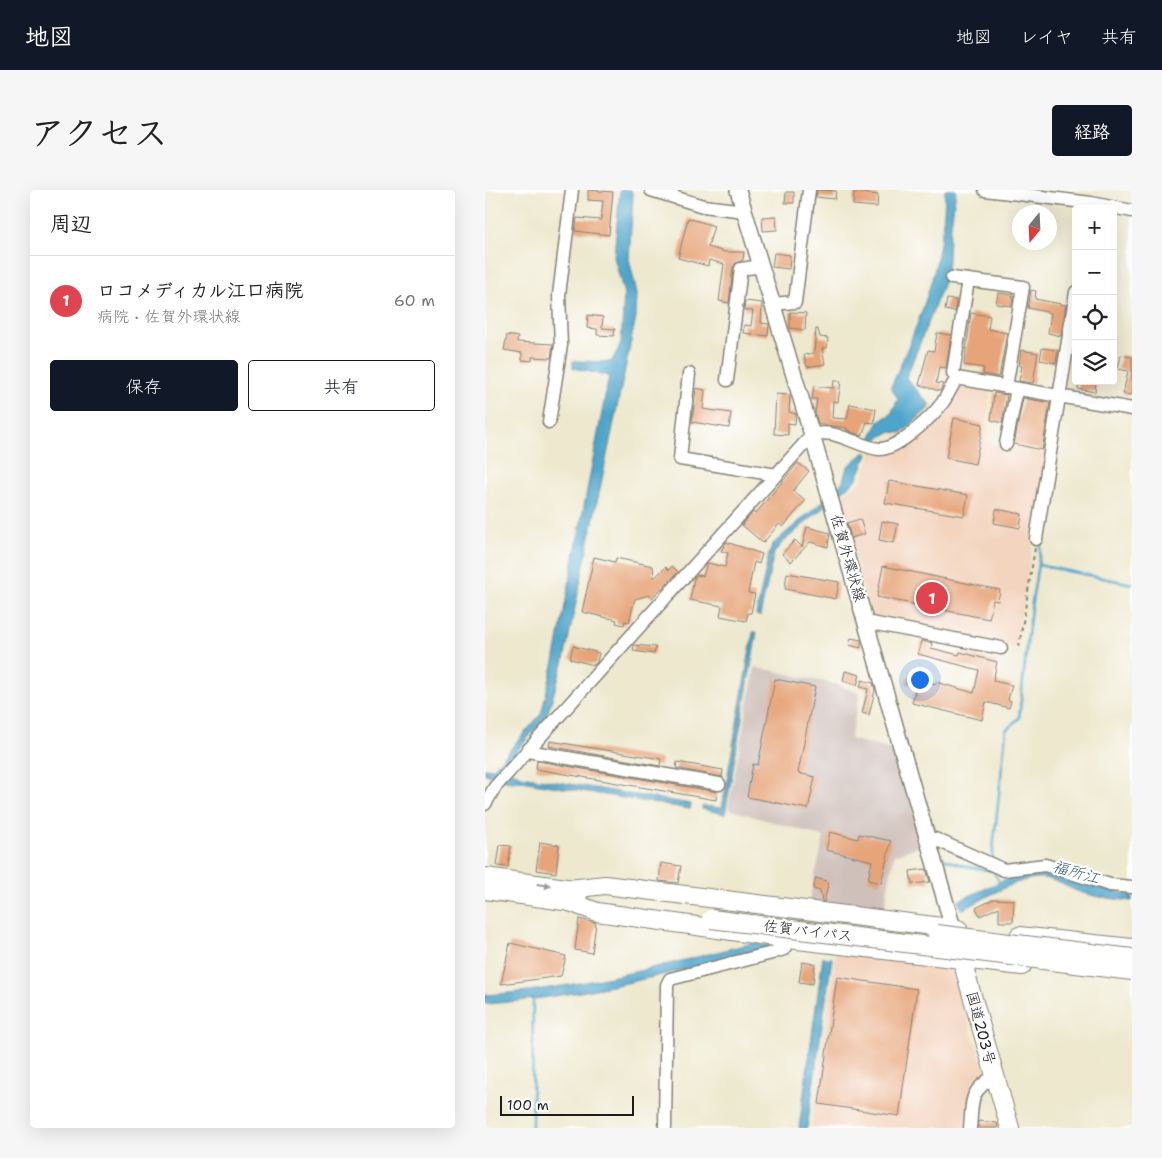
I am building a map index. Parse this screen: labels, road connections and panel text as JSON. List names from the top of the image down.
{
  "streets": {
    "highway": ["佐賀バイパス", "国道203号"],
    "main road": ["佐賀外環状線"]
  },
  "crossings": [
    ["佐賀外環状線", "国道203号"]
  ],
  "water": ["福所江"],
  "scale_bar": "100 m",
  "north": "bottom",
  "page": {
    "header": "地図",
    "nav": ["地図", "レイヤ", "共有"],
    "title": "アクセス",
    "buttons": [
      "経路",
      ["保存", "共有"]
    ],
    "heading": "周辺",
    "map_buttons": ["+", "−"],
    "list": [
      {
        "mark": "1",
        "name": "ロコメディカル江口病院",
        "note": "病院 · 佐賀外環状線",
        "value": "60 m"
      }
    ],
    "pins": "1",
    "scale": "100 m"
  }
}
